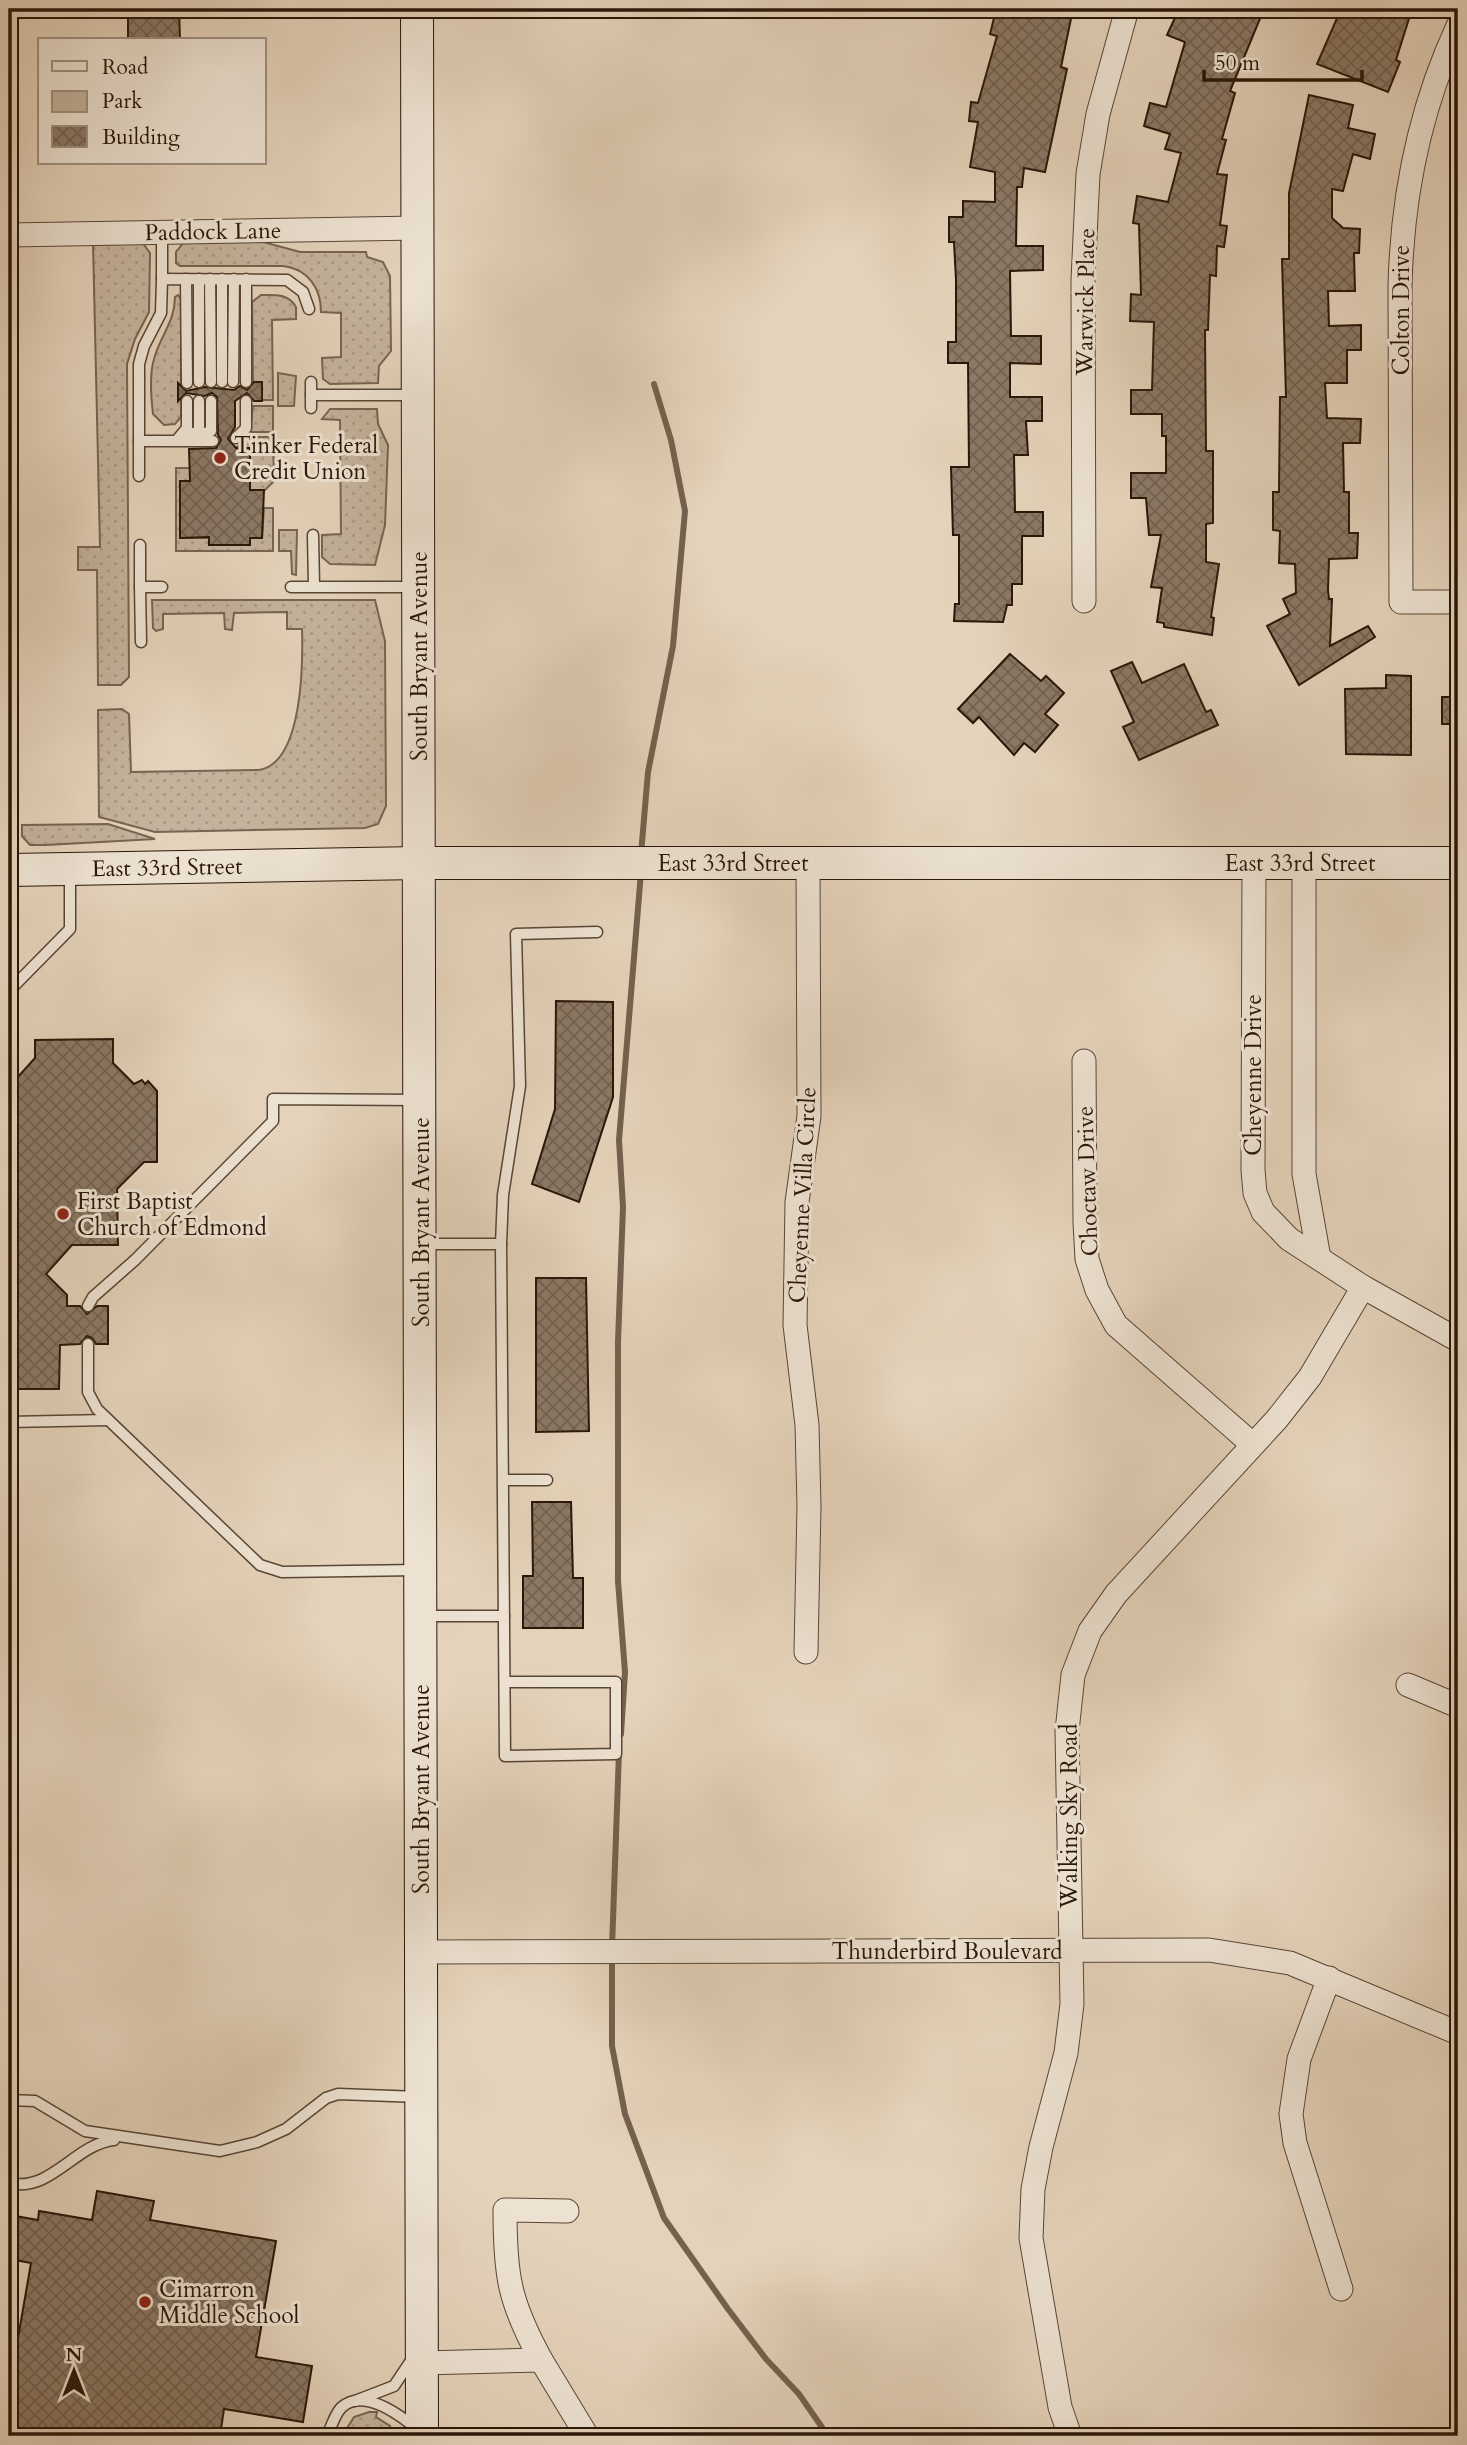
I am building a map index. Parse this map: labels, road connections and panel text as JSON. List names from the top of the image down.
{
  "streets": {
    "street": [
      "Paddock Lane",
      "Warwick Place",
      "Colton Drive",
      "South Bryant Avenue",
      "East 33rd Street",
      "Cheyenne Drive",
      "Choctaw Drive",
      "Cheyenne Villa Circle",
      "Walking Sky Road",
      "Thunderbird Boulevard"
    ]
  },
  "crossings": [
    ["Paddock Lane", "South Bryant Avenue"],
    ["South Bryant Avenue", "East 33rd Street"],
    ["South Bryant Avenue", "Thunderbird Boulevard"],
    ["East 33rd Street", "Cheyenne Drive"],
    ["East 33rd Street", "Cheyenne Villa Circle"],
    ["Cheyenne Drive", "Walking Sky Road"],
    ["Choctaw Drive", "Walking Sky Road"],
    ["Walking Sky Road", "Thunderbird Boulevard"]
  ],
  "places": ["Tinker Federal Credit Union", "First Baptist Church of Edmond", "Cimarron Middle School"],
  "legend": ["Road", "Park", "Building"],
  "scale_bar": "50 m",
  "north": "top"
}
